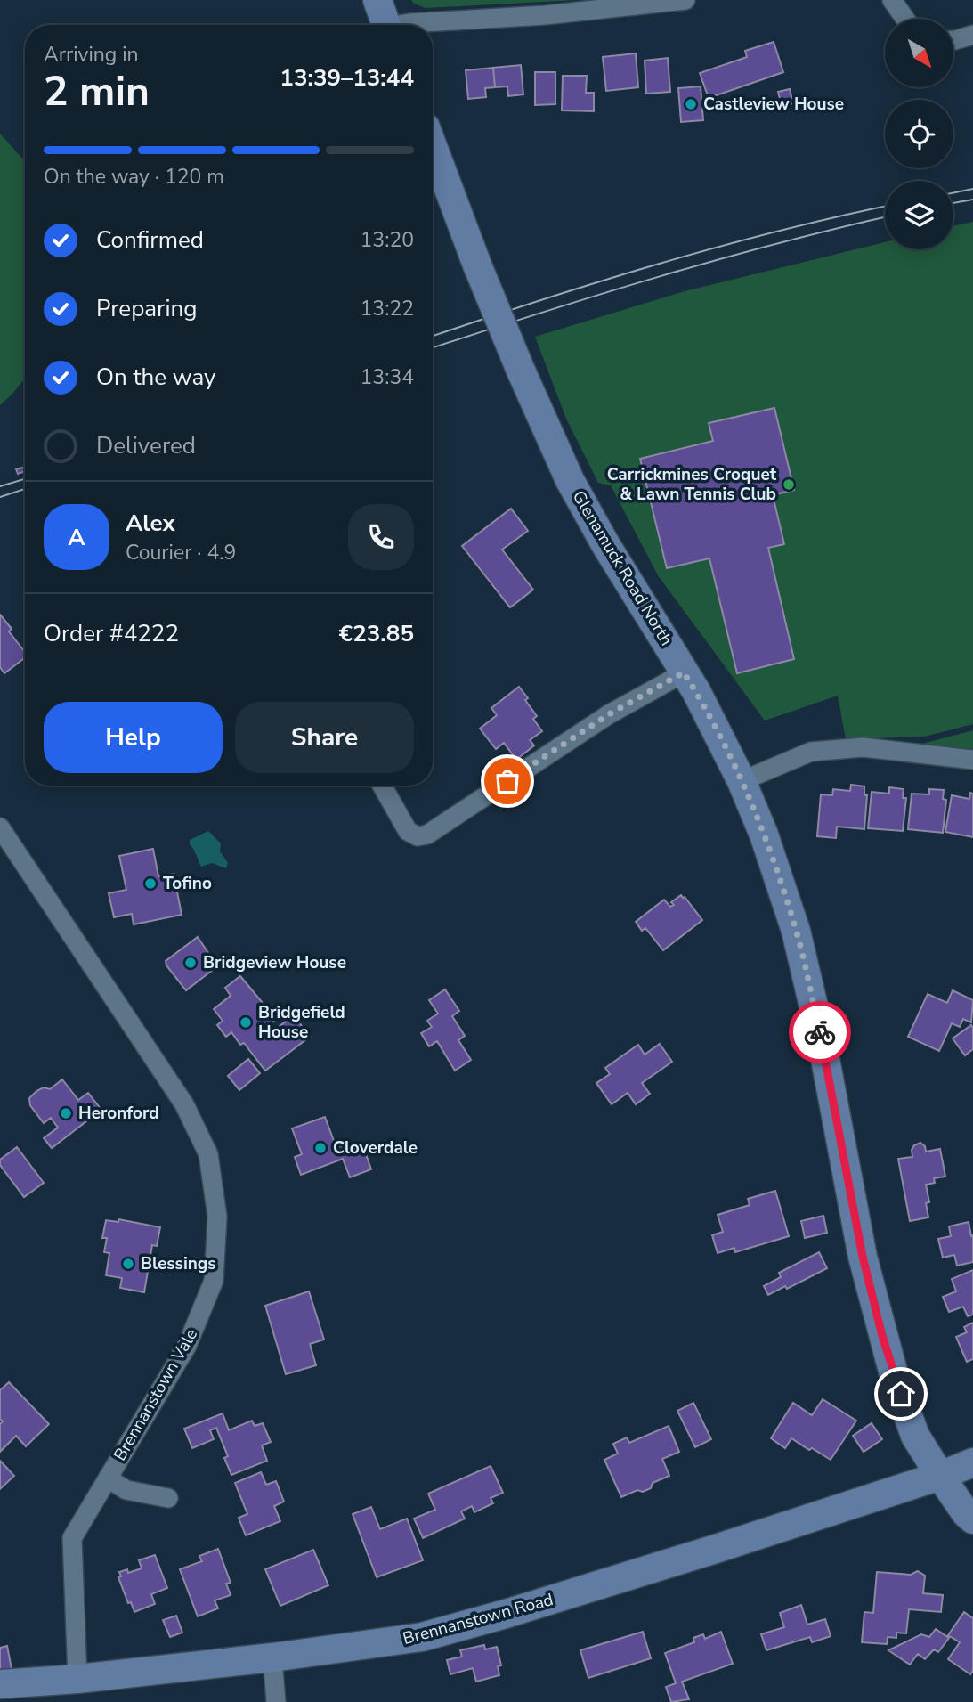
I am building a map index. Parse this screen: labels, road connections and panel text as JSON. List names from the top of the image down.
{
  "streets": {
    "main road": ["Glenamuck Road North", "Brennanstown Road"],
    "street": ["Brennanstown Vale"]
  },
  "crossings": [
    ["Glenamuck Road North", "Brennanstown Road"],
    ["Brennanstown Vale", "Brennanstown Road"]
  ],
  "places": [
    "Castleview House",
    "Carrickmines Croquet & Lawn Tennis Club",
    "Tofino",
    "Bridgeview House",
    "Bridgefield House",
    "Heronford",
    "Cloverdale",
    "Blessings"
  ],
  "north": "bottom right",
  "page": {
    "heading": ["2 min", "Arriving in", "13:39–13:44"],
    "panel": [
      "Alex",
      "Courier · 4.9",
      "Order #4222",
      "€23.85"
    ],
    "bar": "On the way · 120 m",
    "list": [
      ["Confirmed", "13:20"],
      ["Preparing", "13:22"],
      ["On the way", "13:34"],
      "Delivered"
    ],
    "round": "A",
    "buttons": ["Help", "Share"]
  }
}
